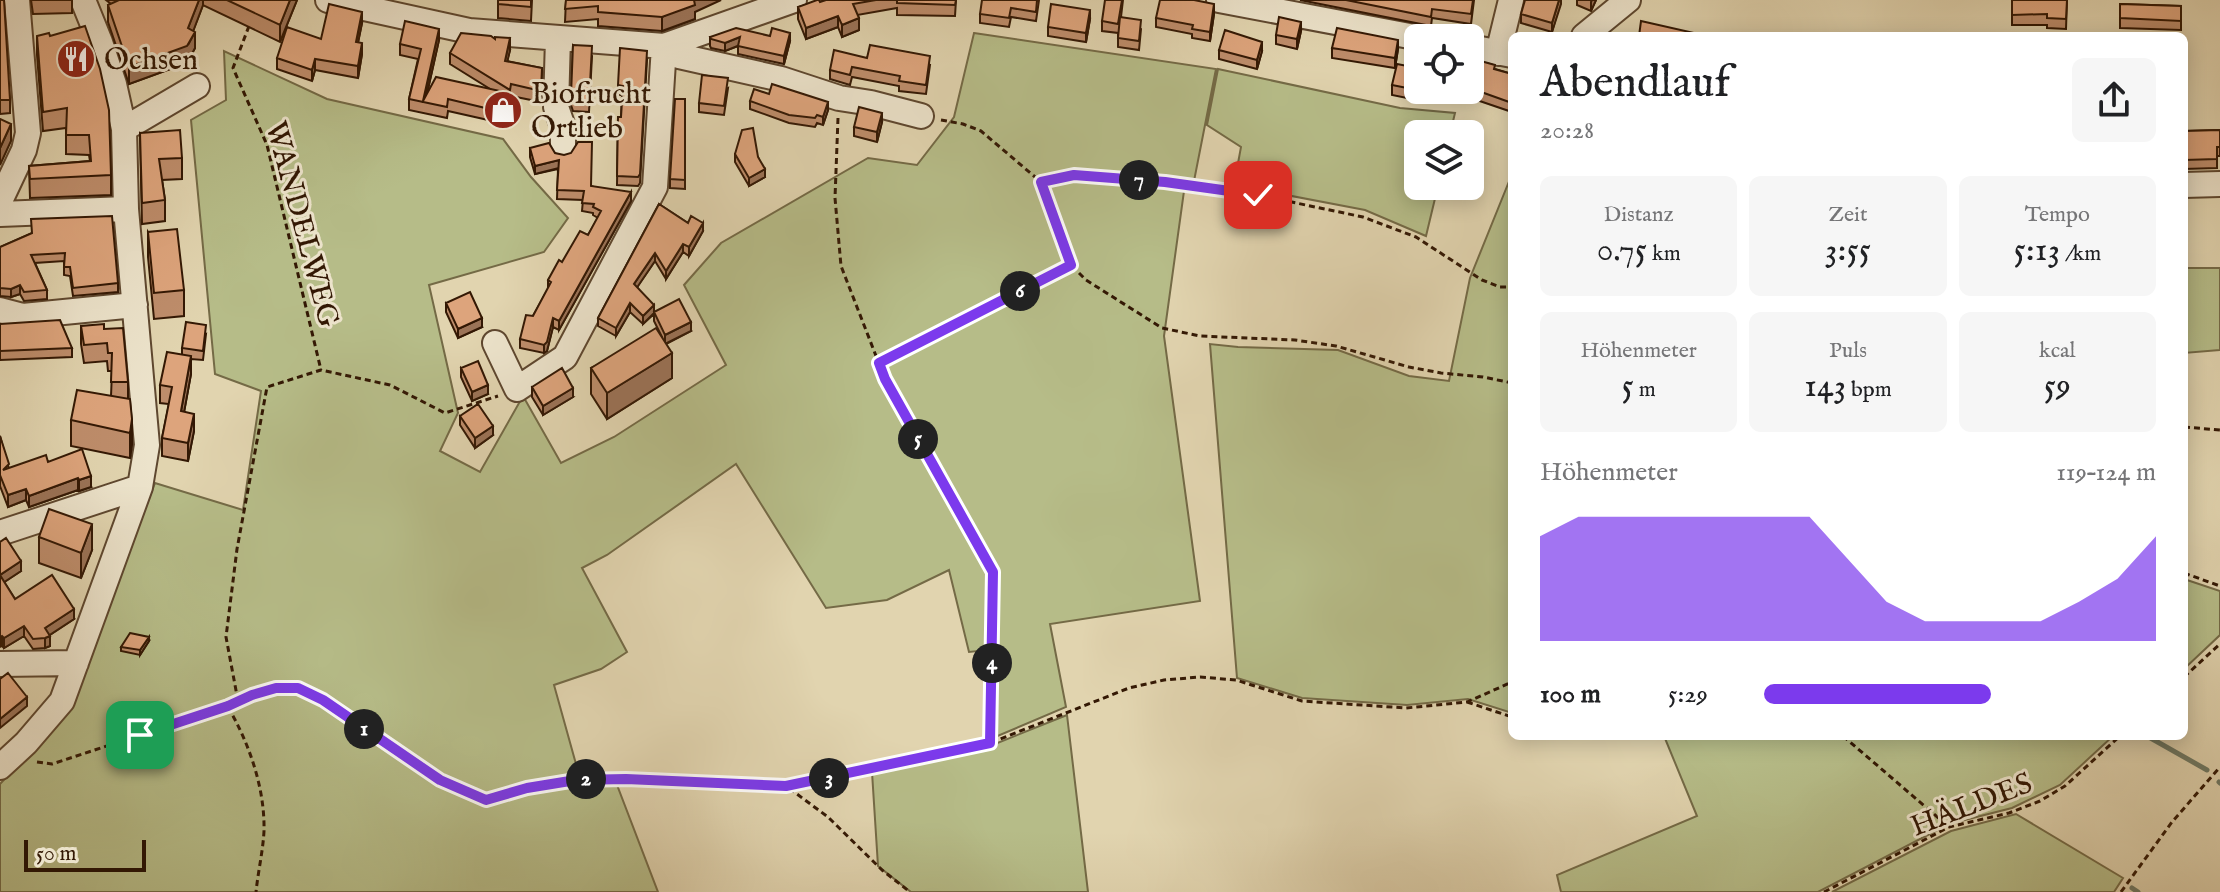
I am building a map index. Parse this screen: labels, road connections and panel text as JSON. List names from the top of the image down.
{
  "streets": {
    "path": ["WANDELWEG", "HÄLDES"]
  },
  "places": {
    "restaurant": ["Ochsen"],
    "shop": ["Biofrucht Ortlieb"]
  },
  "scale_bar": "50 m",
  "page": {
    "heading": ["Abendlauf", "20:28"],
    "pins": [
      "7",
      "6",
      "5",
      "4",
      "1",
      "3",
      "2"
    ],
    "stats": [
      ["Distanz", "0.75 km"],
      ["Zeit", "3:55"],
      ["Tempo", "5:13 /km"],
      ["Höhenmeter", "5 m"],
      ["Puls", "143 bpm"],
      ["kcal", "59"]
    ],
    "chart": ["Höhenmeter", "119–124 m"],
    "list": [
      {
        "name": "100 m",
        "note": "5:29"
      }
    ],
    "scale": "50 m"
  }
}
